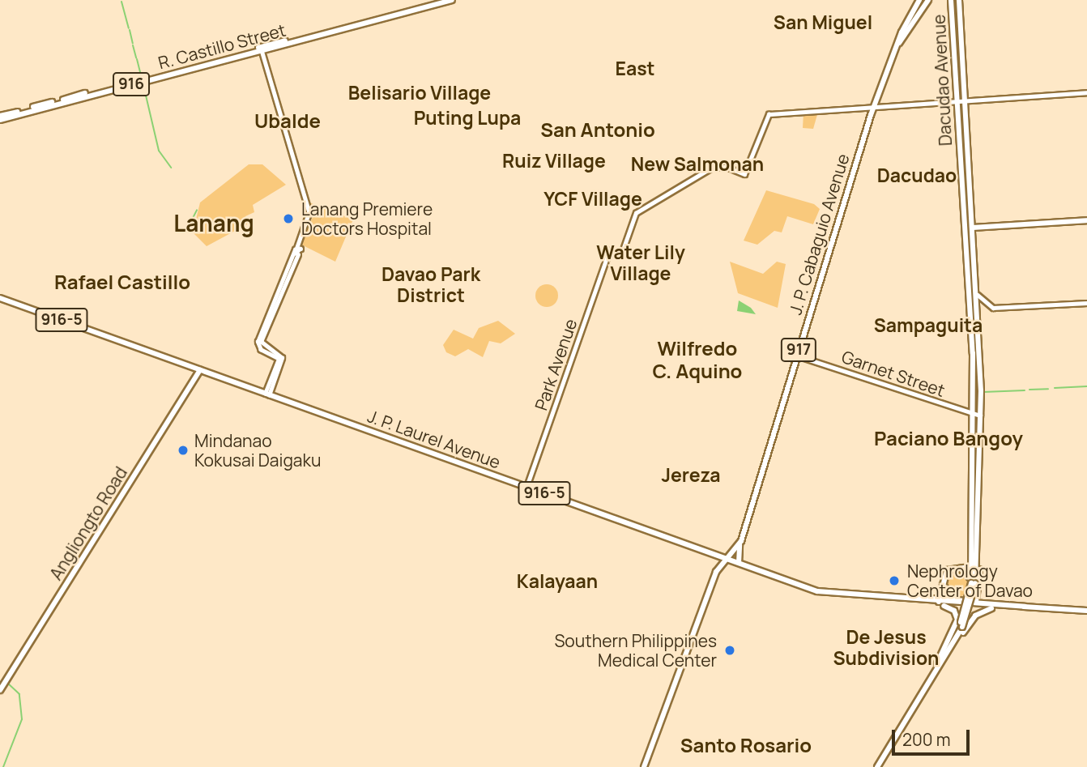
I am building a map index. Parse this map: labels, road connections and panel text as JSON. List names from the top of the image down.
{
  "streets": {
    "main road": [
      "R. Castillo Street",
      "Dacudao Avenue",
      "916",
      "J. P. Cabaguio Avenue",
      "916-5",
      "917",
      "J. P. Laurel Avenue",
      "Angliongto Road"
    ],
    "street": ["Park Avenue", "Garnet Street"]
  },
  "crossings": [
    ["Dacudao Avenue", "Garnet Street"],
    ["Dacudao Avenue", "J. P. Laurel Avenue"],
    ["J. P. Cabaguio Avenue", "Park Avenue"],
    ["J. P. Cabaguio Avenue", "Garnet Street"],
    ["J. P. Cabaguio Avenue", "J. P. Laurel Avenue"],
    ["Park Avenue", "J. P. Laurel Avenue"],
    ["J. P. Laurel Avenue", "Angliongto Road"]
  ],
  "districts": [
    "San Miguel",
    "East",
    "Belisario Village",
    "Puting Lupa",
    "Ubalde",
    "San Antonio",
    "Ruiz Village",
    "New Salmonan",
    "Dacudao",
    "YCF Village",
    "Lanang",
    "Water Lily Village",
    "Davao Park District",
    "Rafael Castillo",
    "Sampaguita",
    "Wilfredo C. Aquino",
    "Paciano Bangoy",
    "Jereza",
    "Kalayaan",
    "De Jesus Subdivision",
    "Santo Rosario"
  ],
  "places": [
    "Lanang Premiere Doctors Hospital",
    "Mindanao Kokusai Daigaku",
    "Nephrology Center of Davao",
    "Southern Philippines Medical Center"
  ],
  "scale_bar": "200 m"
}
